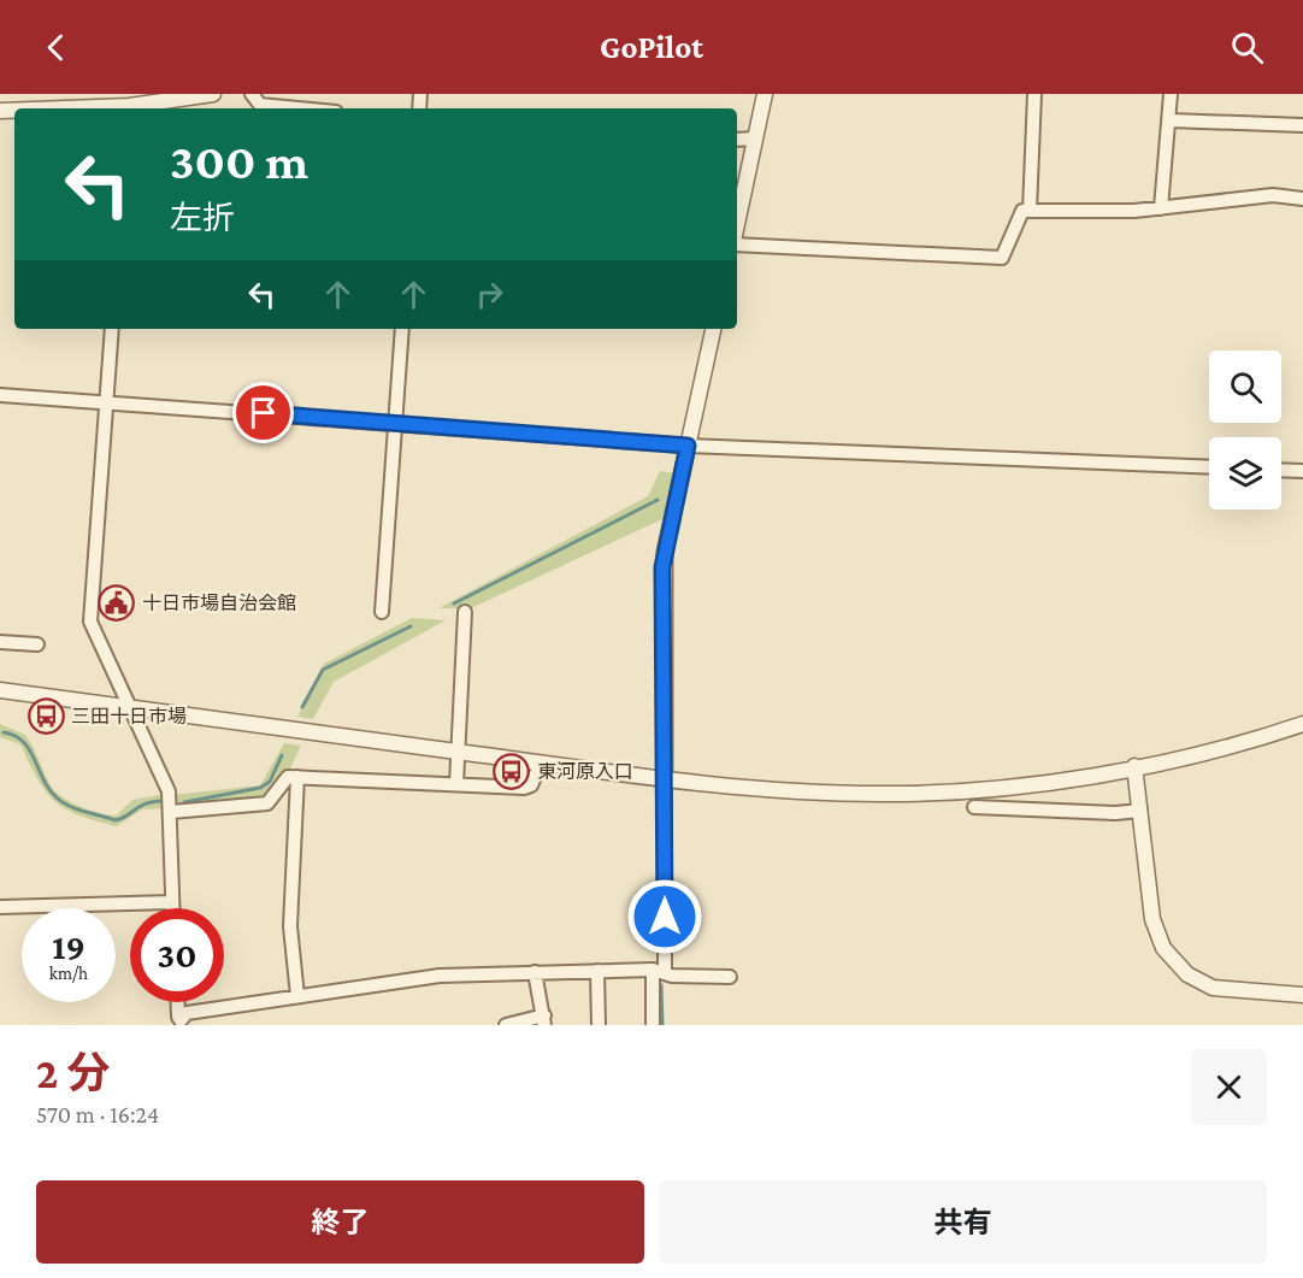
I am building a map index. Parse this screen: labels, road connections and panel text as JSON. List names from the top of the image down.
{
  "places": {
    "public building": ["十日市場自治会館"],
    "bus stop": ["三田十日市場", "東河原入口"]
  },
  "page": {
    "header": "GoPilot",
    "turn": ["300 m", "左折"],
    "speed": "19 km/h",
    "limit": "30",
    "heading": ["2 分", "570 m · 16:24"],
    "buttons": ["終了", "共有"]
  }
}
